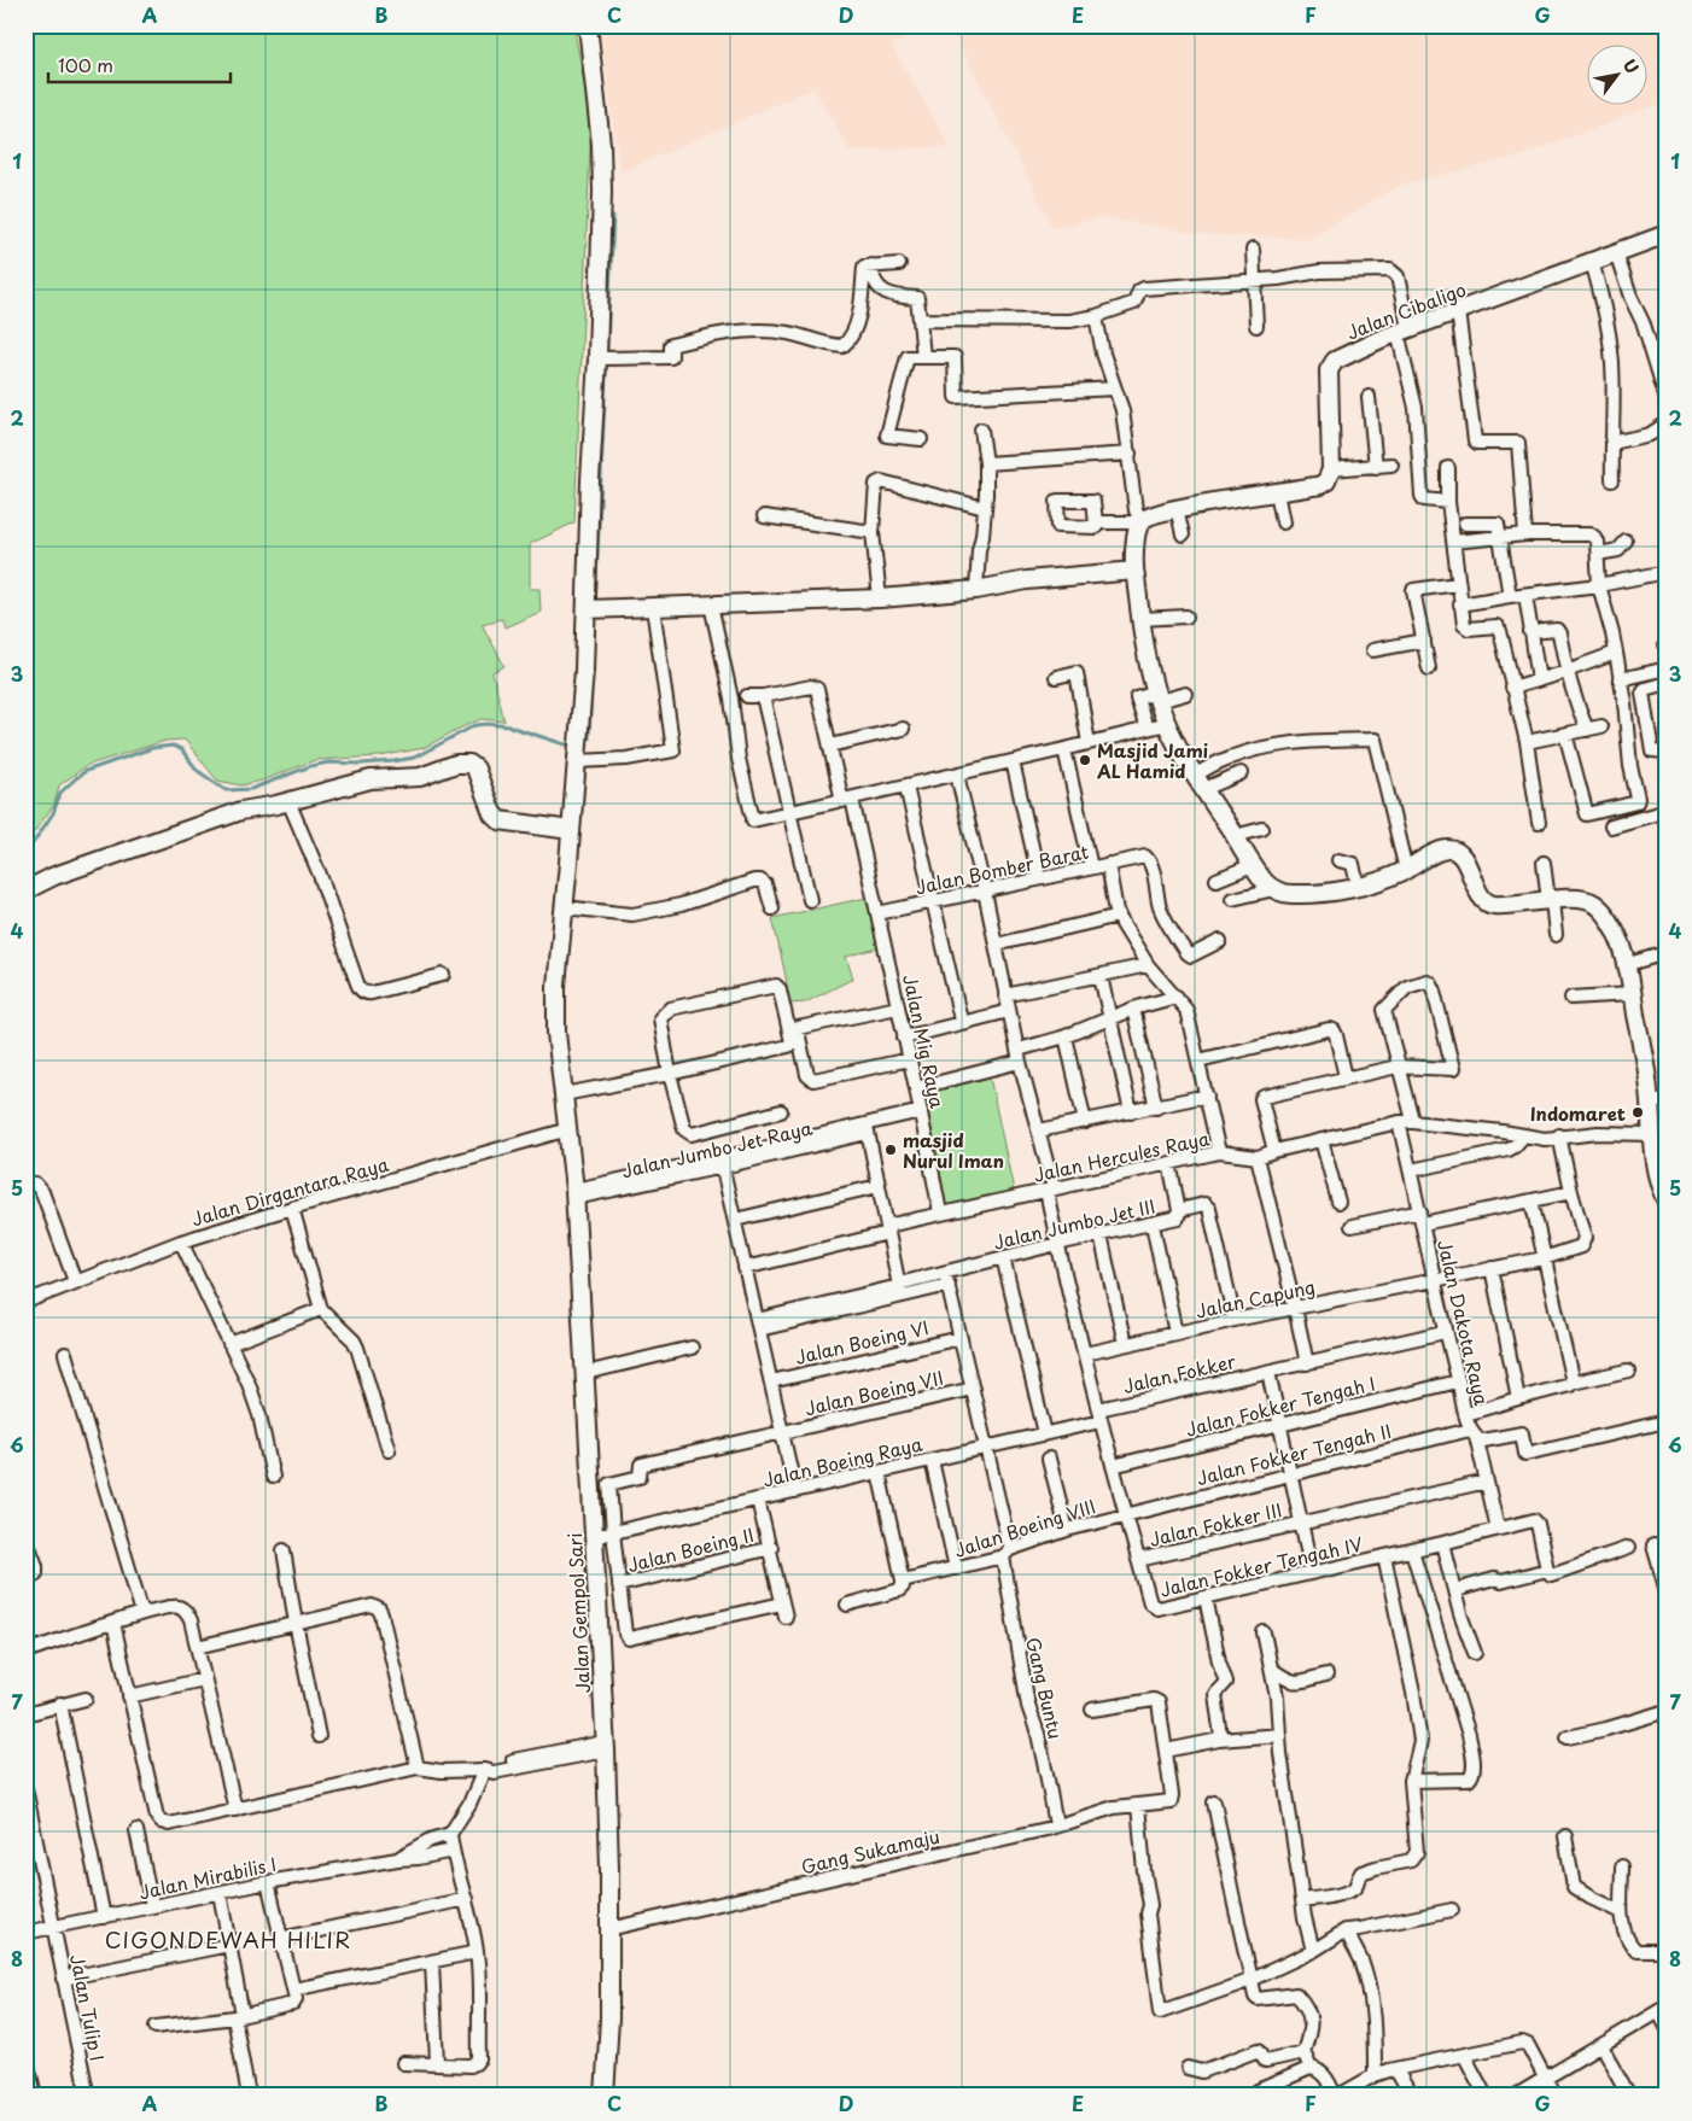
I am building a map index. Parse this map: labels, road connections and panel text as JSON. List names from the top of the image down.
{
  "streets": {
    "street": [
      "Jalan Cibaligo",
      "Jalan Bomber Barat",
      "Jalan Mig Raya",
      "Jalan Jumbo Jet Raya",
      "Jalan Hercules Raya",
      "Jalan Dirgantara Raya",
      "Jalan Jumbo Jet III",
      "Jalan Capung",
      "Jalan Dakota Raya",
      "Jalan Boeing VI",
      "Jalan Fokker",
      "Jalan Boeing VII",
      "Jalan Fokker Tengah I",
      "Jalan Fokker Tengah II",
      "Jalan Boeing Raya",
      "Jalan Fokker III",
      "Jalan Boeing VIII",
      "Jalan Boeing II",
      "Jalan Fokker Tengah IV",
      "Jalan Gempol Sari",
      "Gang Buntu",
      "Gang Sukamaju",
      "Jalan Mirabilis I",
      "Jalan Tulip I"
    ]
  },
  "crossings": [
    ["Jalan Bomber Barat", "Jalan Mig Raya"],
    ["Jalan Bomber Barat", "Jalan Hercules Raya"],
    ["Jalan Bomber Barat", "Jalan Fokker Tengah IV"],
    ["Jalan Mig Raya", "Jalan Jumbo Jet Raya"],
    ["Jalan Mig Raya", "Jalan Hercules Raya"],
    ["Jalan Jumbo Jet Raya", "Jalan Gempol Sari"],
    ["Jalan Hercules Raya", "Jalan Dakota Raya"],
    ["Jalan Hercules Raya", "Jalan Fokker Tengah IV"],
    ["Jalan Dirgantara Raya", "Jalan Gempol Sari"],
    ["Jalan Jumbo Jet III", "Jalan Capung"],
    ["Jalan Jumbo Jet III", "Jalan Fokker Tengah IV"],
    ["Jalan Jumbo Jet III", "Gang Buntu"],
    ["Jalan Capung", "Jalan Dakota Raya"],
    ["Jalan Capung", "Jalan Fokker Tengah IV"],
    ["Jalan Dakota Raya", "Jalan Fokker"],
    ["Jalan Dakota Raya", "Jalan Fokker Tengah I"],
    ["Jalan Dakota Raya", "Jalan Fokker Tengah II"],
    ["Jalan Dakota Raya", "Jalan Fokker III"],
    ["Jalan Dakota Raya", "Jalan Fokker Tengah IV"],
    ["Jalan Boeing VI", "Gang Buntu"],
    ["Jalan Fokker", "Jalan Boeing Raya"],
    ["Jalan Fokker", "Jalan Fokker Tengah IV"],
    ["Jalan Boeing VII", "Jalan Boeing Raya"],
    ["Jalan Boeing VII", "Jalan Gempol Sari"],
    ["Jalan Boeing VII", "Gang Buntu"],
    ["Jalan Fokker Tengah I", "Jalan Fokker Tengah IV"],
    ["Jalan Fokker Tengah II", "Jalan Boeing VIII"],
    ["Jalan Fokker Tengah II", "Jalan Fokker Tengah IV"],
    ["Jalan Boeing Raya", "Jalan Fokker Tengah IV"],
    ["Jalan Boeing Raya", "Jalan Gempol Sari"],
    ["Jalan Boeing Raya", "Gang Buntu"],
    ["Jalan Fokker III", "Jalan Fokker Tengah IV"],
    ["Jalan Boeing VIII", "Jalan Fokker Tengah IV"],
    ["Jalan Boeing VIII", "Gang Buntu"],
    ["Jalan Gempol Sari", "Gang Sukamaju"],
    ["Gang Buntu", "Gang Sukamaju"],
    ["Jalan Mirabilis I", "Jalan Tulip I"]
  ],
  "districts": ["CIGONDEWAH HILIR"],
  "places": ["Masjid Jami AL Hamid", "Indomaret", "masjid Nurul Iman"],
  "scale_bar": "100 m",
  "north": "top right",
  "grid": {
    "columns": [
      "A",
      "B",
      "C",
      "D",
      "E",
      "F",
      "G"
    ],
    "rows": [
      "1",
      "2",
      "3",
      "4",
      "5",
      "6",
      "7",
      "8"
    ]
  }
}
